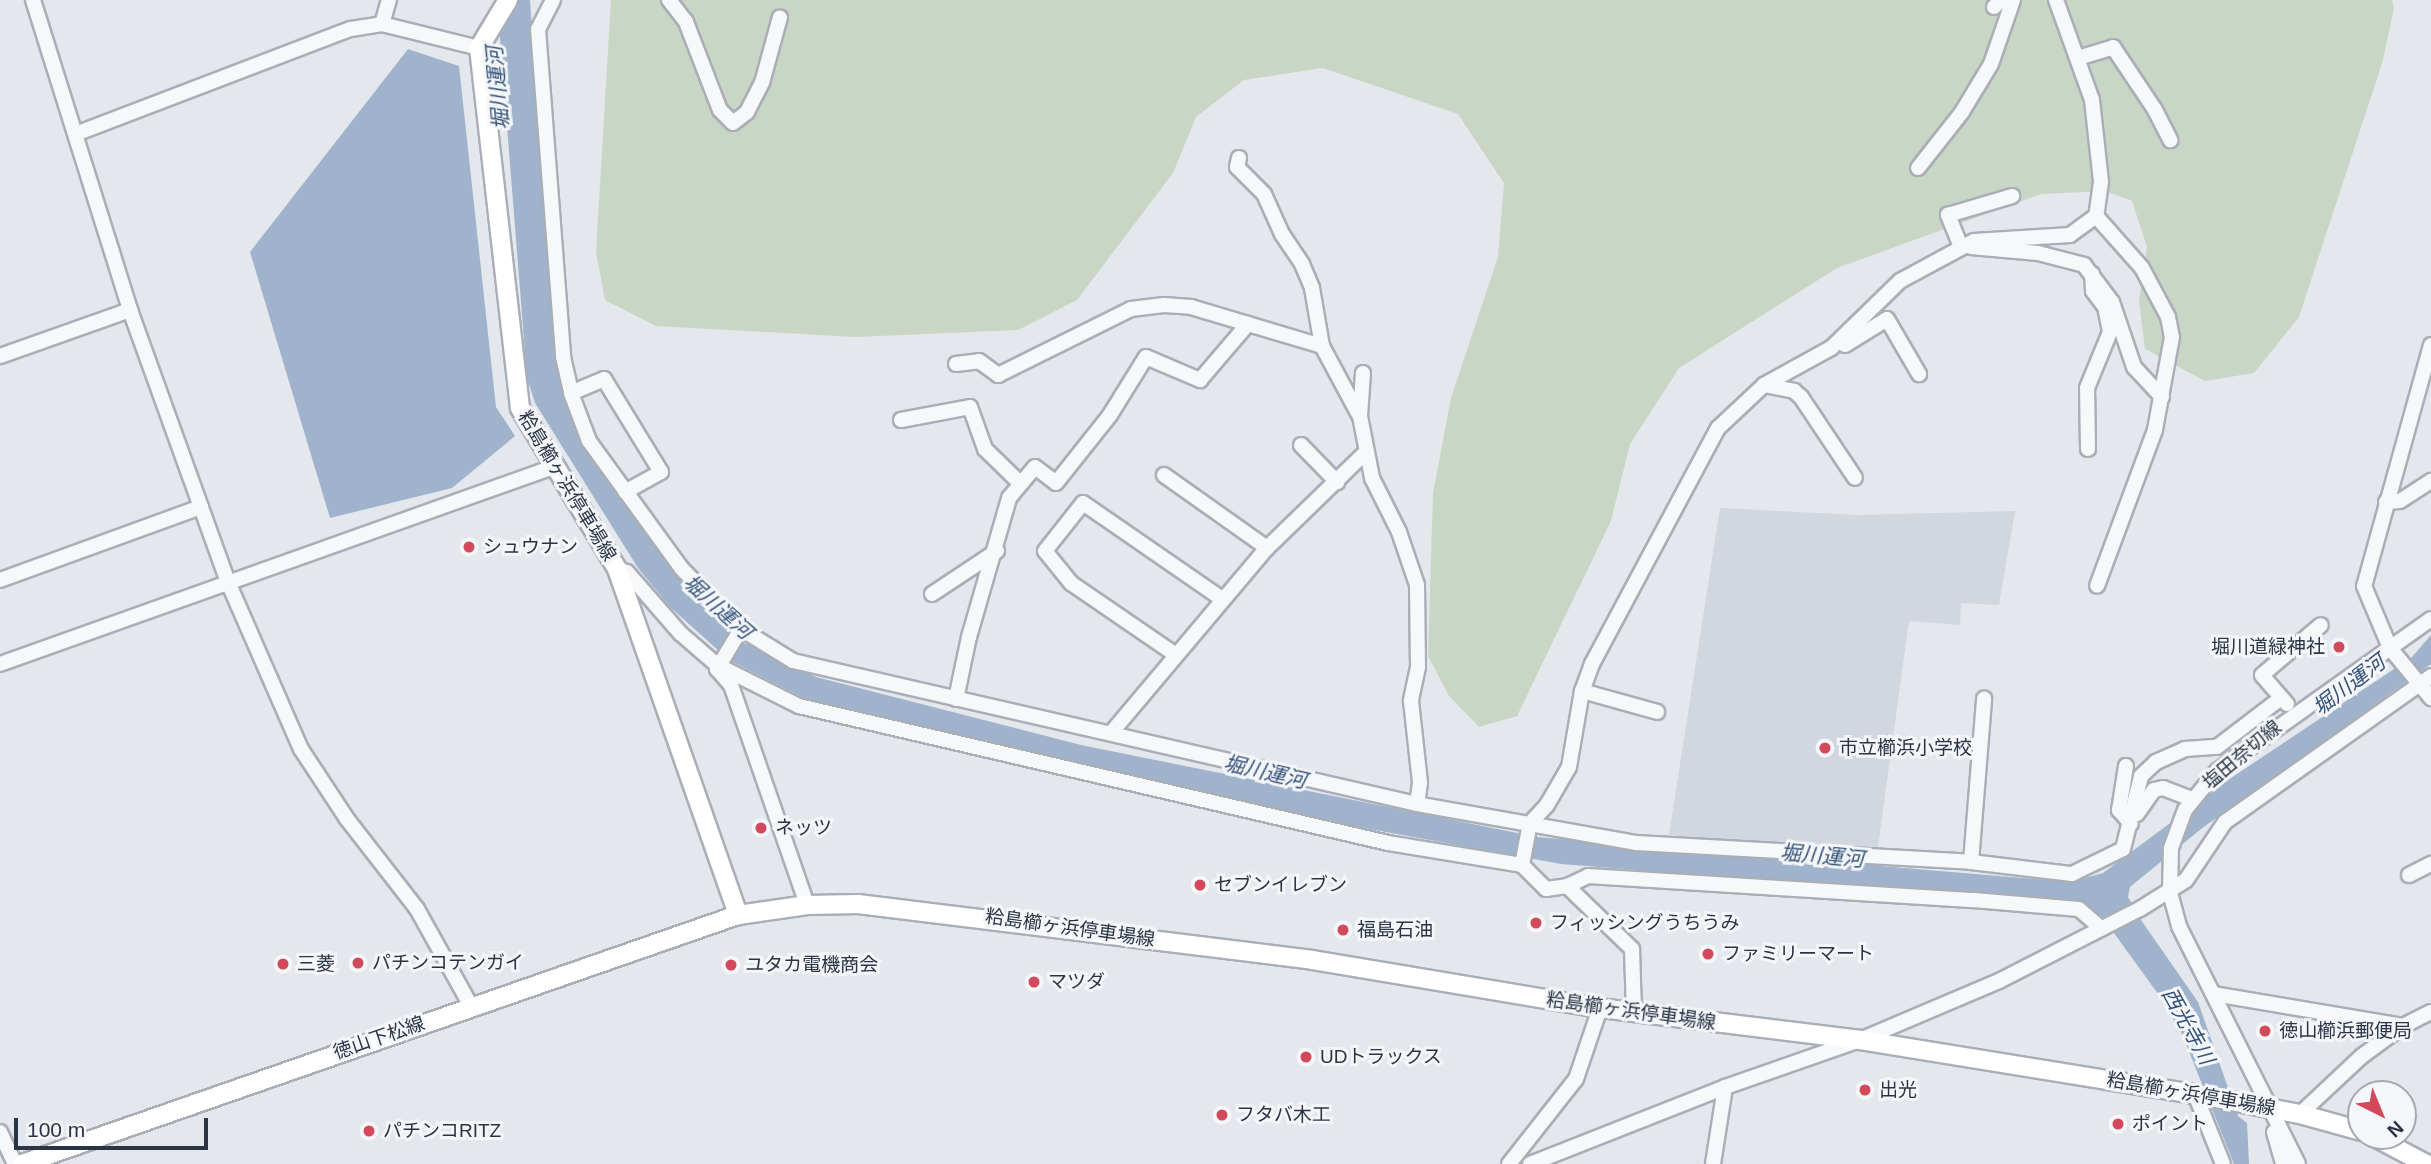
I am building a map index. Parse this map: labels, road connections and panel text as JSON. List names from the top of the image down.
{
  "streets": {
    "main road": ["粭島櫛ヶ浜停車場線", "徳山下松線"],
    "street": ["塩田奈切線"]
  },
  "crossings": [
    ["粭島櫛ヶ浜停車場線", "塩田奈切線"],
    ["粭島櫛ヶ浜停車場線", "徳山下松線"]
  ],
  "water": ["堀川運河", "西光寺川"],
  "places": [
    "シュウナン",
    "堀川道緑神社",
    "市立櫛浜小学校",
    "ネッツ",
    "セブンイレブン",
    "フィッシングうちうみ",
    "福島石油",
    "ファミリーマート",
    "パチンコテンガイ",
    "三菱",
    "ユタカ電機商会",
    "マツダ",
    "徳山櫛浜郵便局",
    "UDトラックス",
    "出光",
    "フタバ木工",
    "ポイント",
    "パチンコRITZ"
  ],
  "scale_bar": "100 m",
  "north": "bottom right"
}
